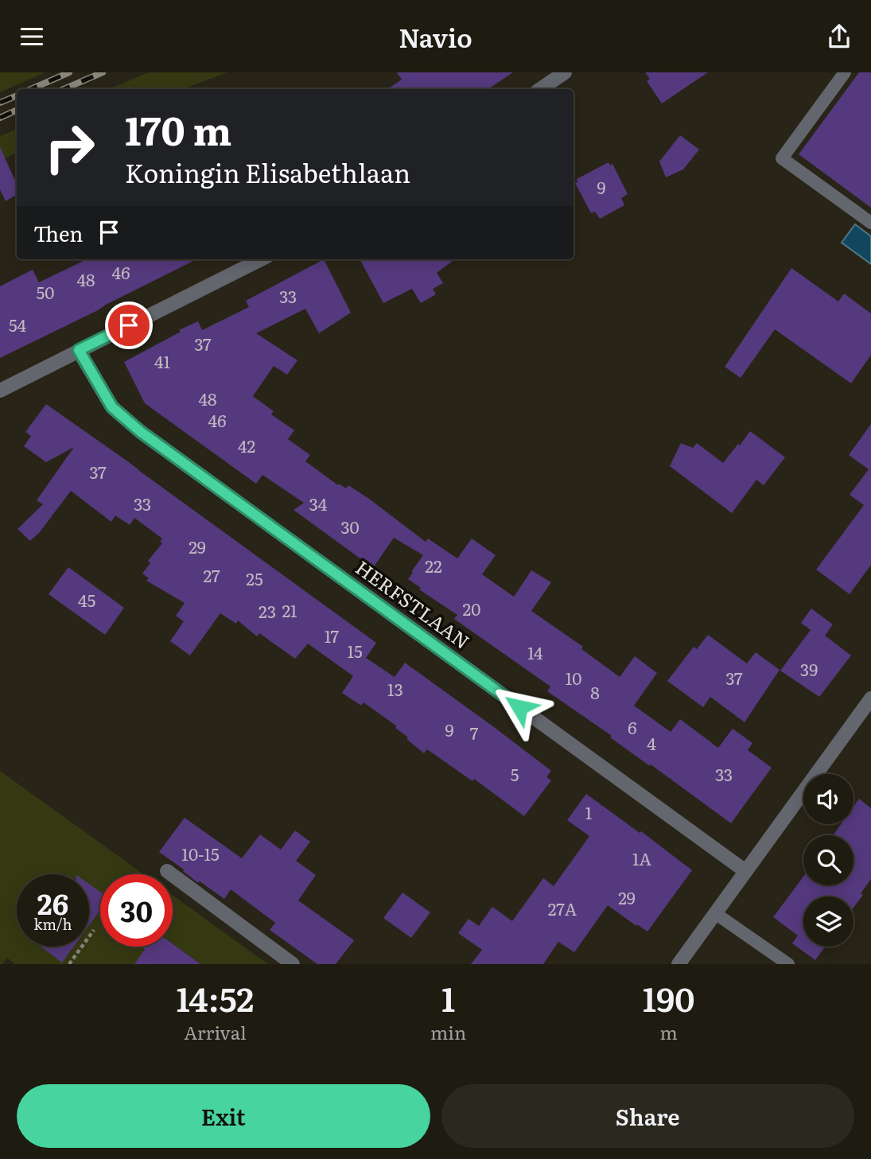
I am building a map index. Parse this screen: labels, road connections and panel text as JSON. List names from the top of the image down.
{
  "streets": {
    "street": ["HERFSTLAAN"]
  },
  "house_numbers": [
    "9",
    "46",
    "48",
    "50",
    "33",
    "54",
    "37",
    "41",
    "48",
    "46",
    "42",
    "37",
    "33",
    "34",
    "30",
    "29",
    "22",
    "27",
    "25",
    "45",
    "20",
    "21",
    "23",
    "17",
    "15",
    "14",
    "39",
    "10",
    "37",
    "13",
    "8",
    "6",
    "9",
    "7",
    "4",
    "5",
    "33",
    "1",
    "10-15",
    "1A",
    "29",
    "27A"
  ],
  "page": {
    "header": "Navio",
    "turn": ["170 m", "Koningin Elisabethlaan"],
    "then": "Then",
    "speed": "26 km/h",
    "limit": "30",
    "eta": [
      "14:52",
      "Arrival",
      "1",
      "min",
      "190",
      "m"
    ],
    "buttons": ["Exit", "Share"]
  }
}
